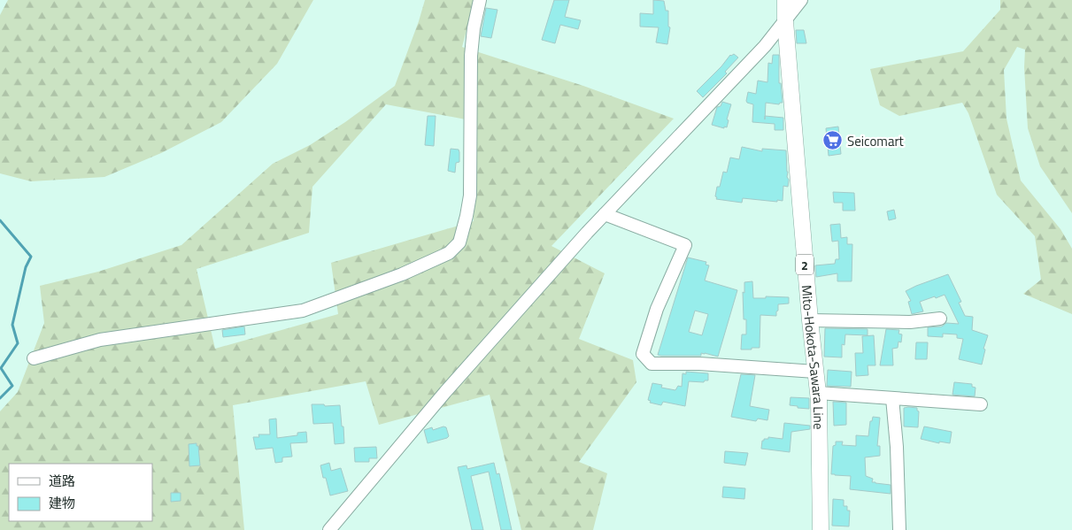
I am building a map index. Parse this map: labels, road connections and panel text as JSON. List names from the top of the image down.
{
  "streets": {
    "main road": ["2", "Mito-Hokota-Sawara Line"]
  },
  "places": {
    "supermarket": ["Seicomart"]
  },
  "legend": ["道路", "建物"]
}
